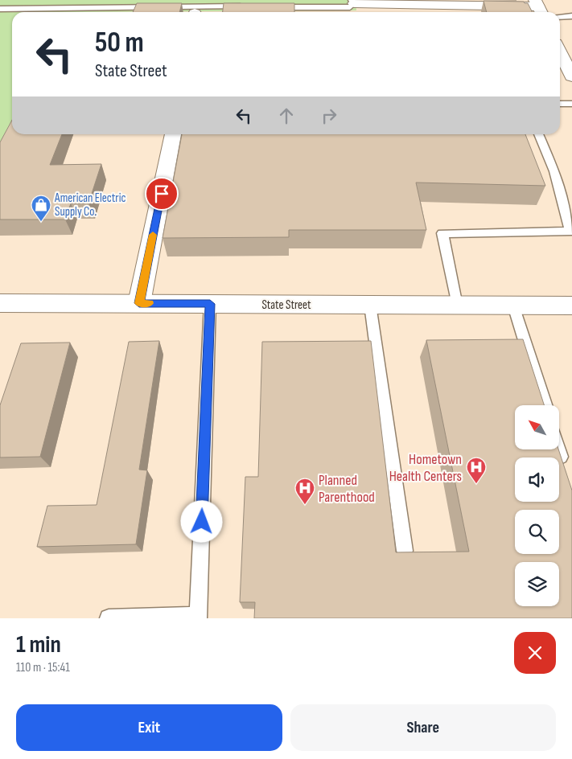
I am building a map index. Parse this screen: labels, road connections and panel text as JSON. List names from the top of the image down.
{
  "streets": {
    "main road": ["State Street"]
  },
  "places": {
    "shop": ["American Electric Supply Co."],
    "hospital": ["Hometown Health Centers", "Planned Parenthood"]
  },
  "north": "top left",
  "page": {
    "turn": ["50 m", "State Street"],
    "heading": ["1 min", "110 m · 15:41"],
    "buttons": ["Exit", "Share"]
  }
}
